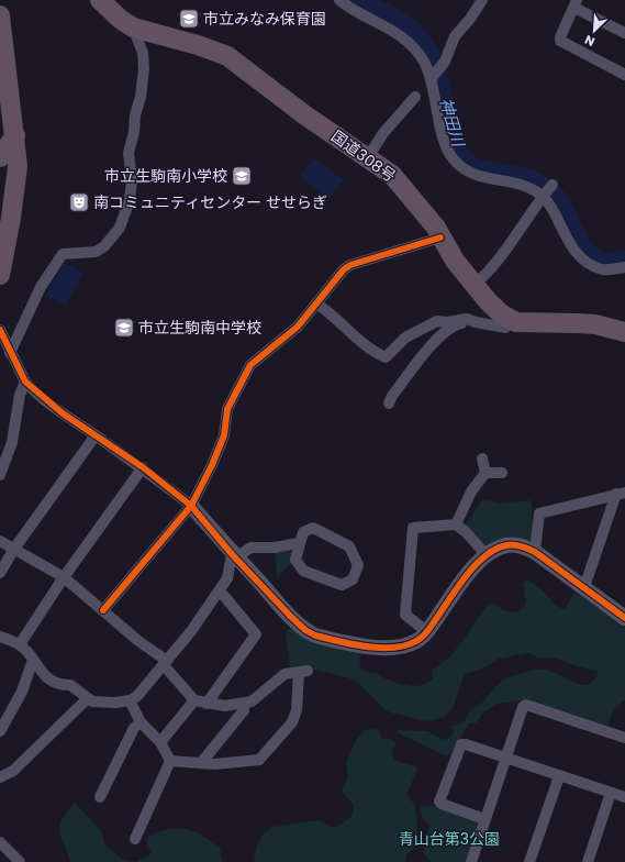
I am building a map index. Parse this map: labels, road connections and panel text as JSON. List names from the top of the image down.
{
  "streets": {
    "highway": ["国道308号"]
  },
  "water": ["神田川"],
  "parks": ["青山台第3公園"],
  "places": {
    "school or university": ["市立みなみ保育園", "市立生駒南小学校", "市立生駒南中学校"],
    "theatre": ["南コミュニティセンター せせらぎ"]
  },
  "north": "bottom left"
}
